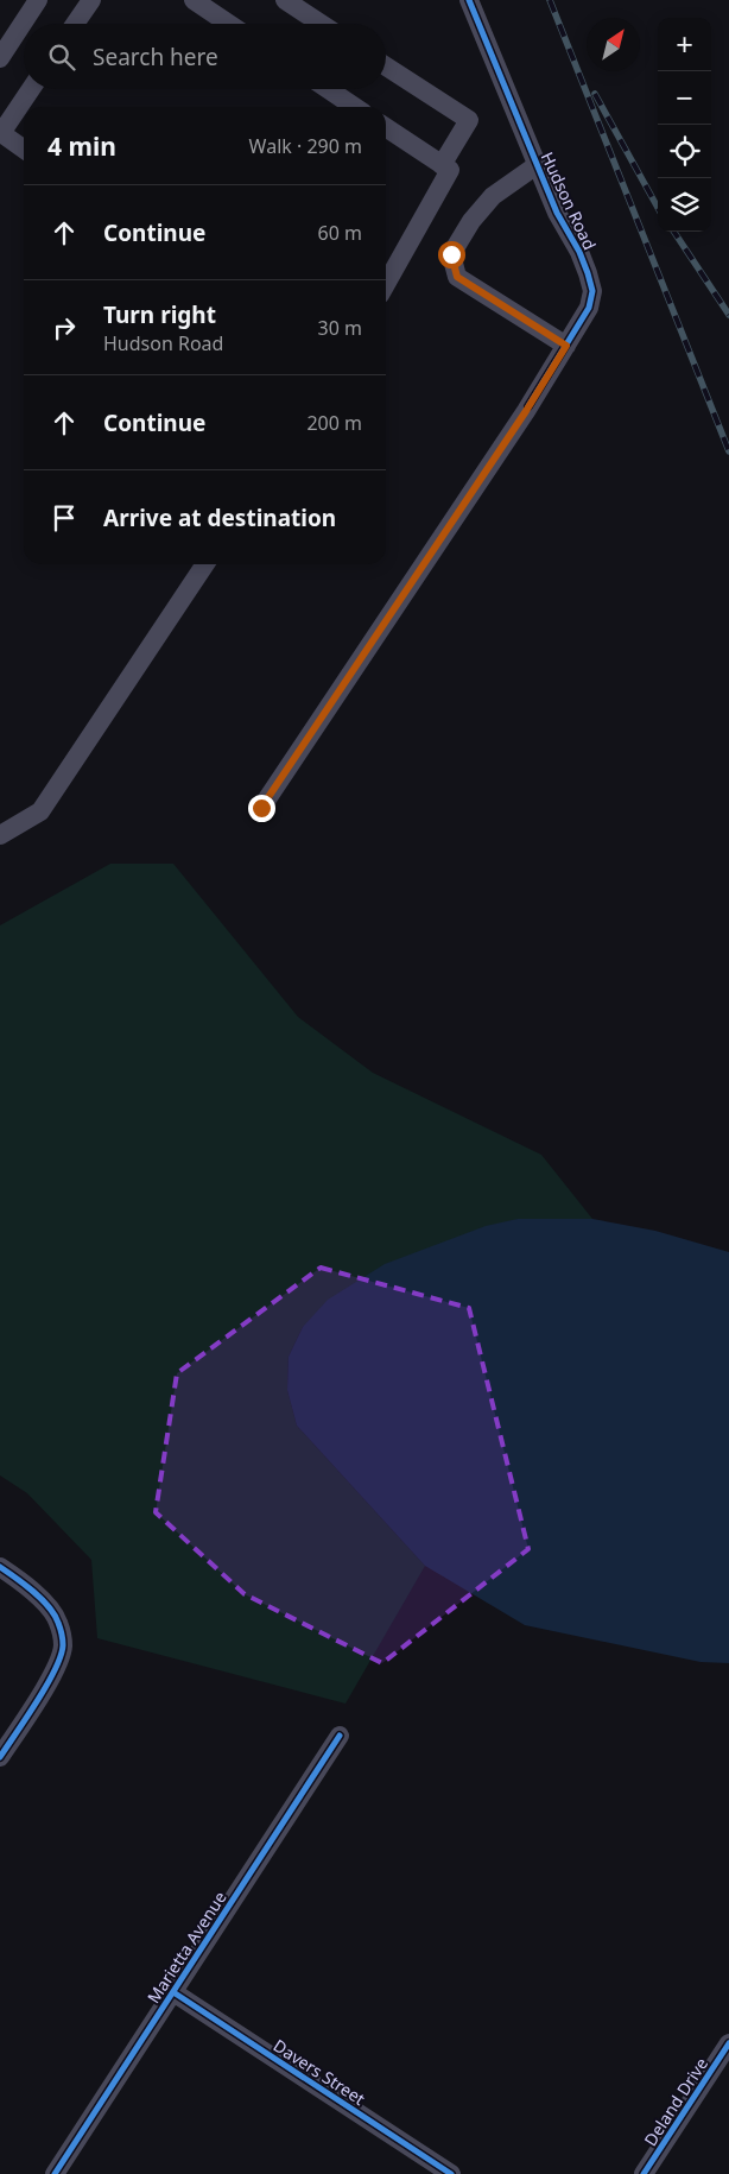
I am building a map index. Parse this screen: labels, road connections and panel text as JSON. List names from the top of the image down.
{
  "streets": {
    "street": [
      "Hudson Road",
      "Marietta Avenue",
      "Davers Street",
      "Deland Drive"
    ]
  },
  "crossings": [
    ["Marietta Avenue", "Davers Street"]
  ],
  "north": "top right",
  "page": {
    "map_buttons": ["+", "−"],
    "search": "Search here",
    "heading": ["4 min", "Walk · 290 m"],
    "list": [
      ["Continue", "60 m"],
      ["Turn right", "Hudson Road", "30 m"],
      ["Continue", "200 m"],
      "Arrive at destination"
    ]
  }
}
